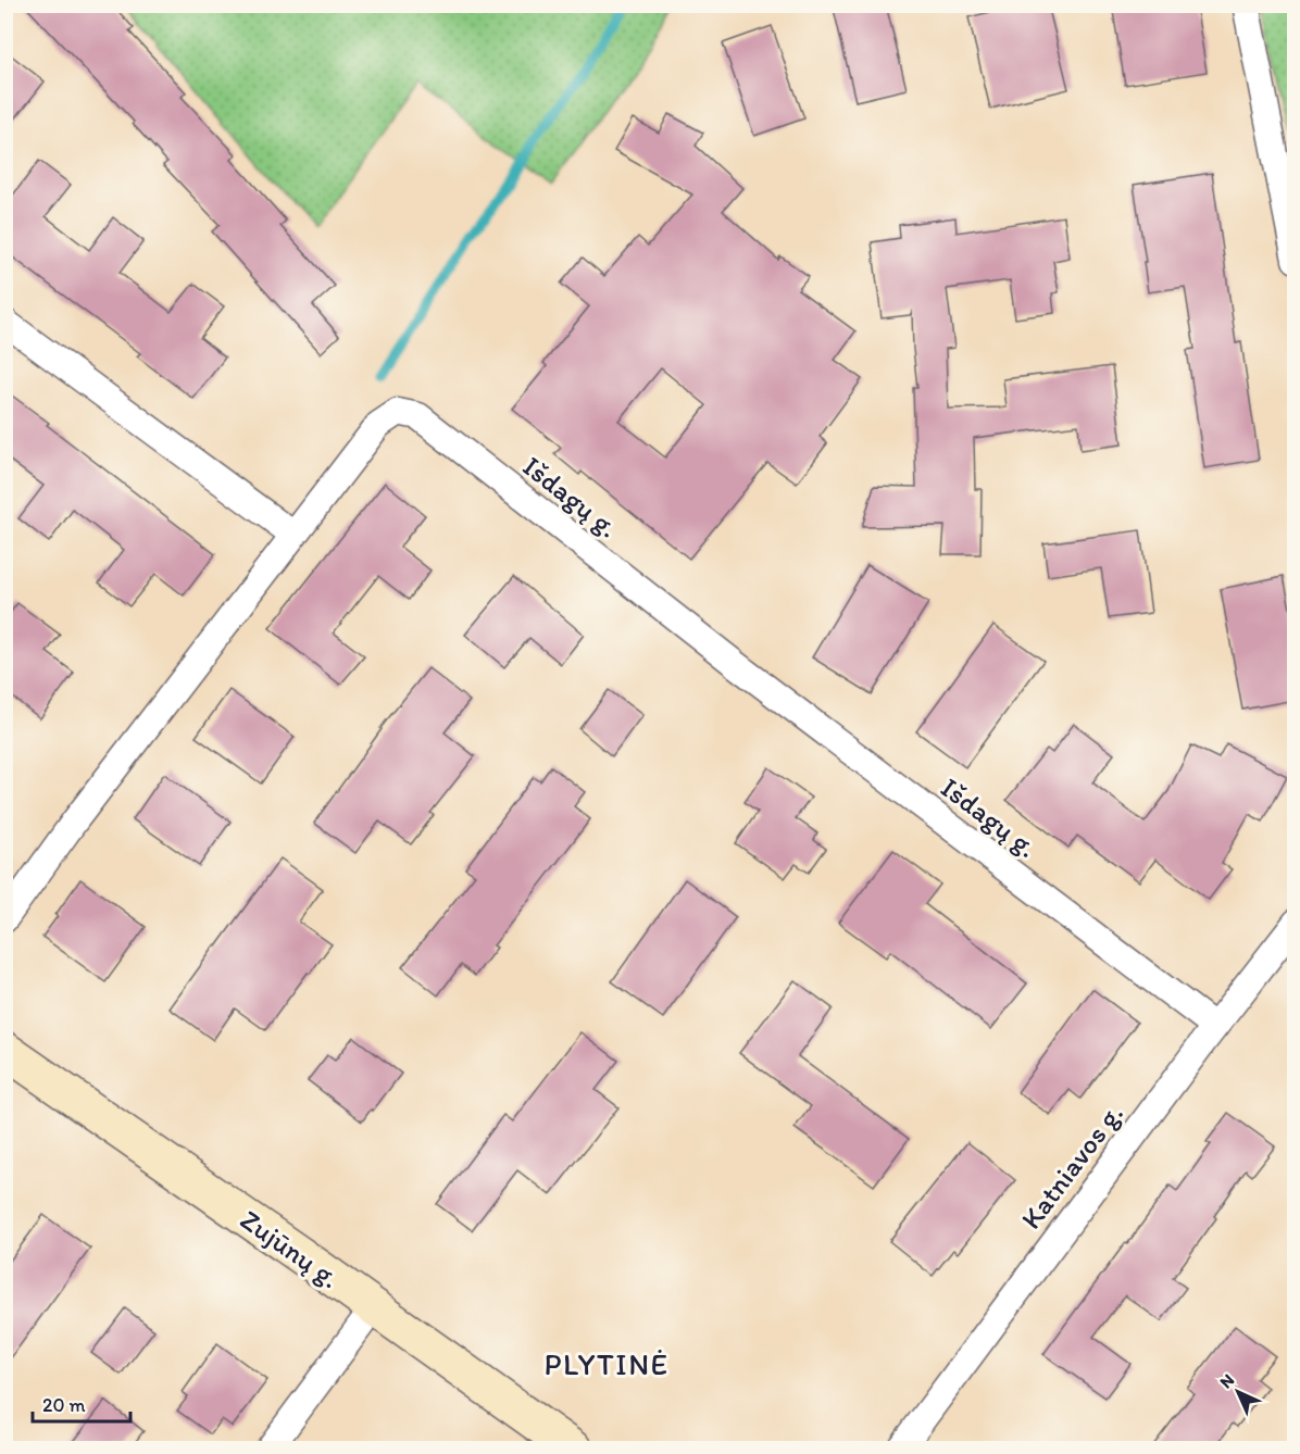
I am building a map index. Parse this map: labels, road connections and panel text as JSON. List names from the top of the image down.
{
  "streets": {
    "main road": ["Zujūnų g."],
    "street": ["Išdagų g.", "Katniavos g."]
  },
  "crossings": [
    ["Išdagų g.", "Katniavos g."]
  ],
  "districts": ["PLYTINĖ"],
  "scale_bar": "20 m",
  "north": "top left"
}
